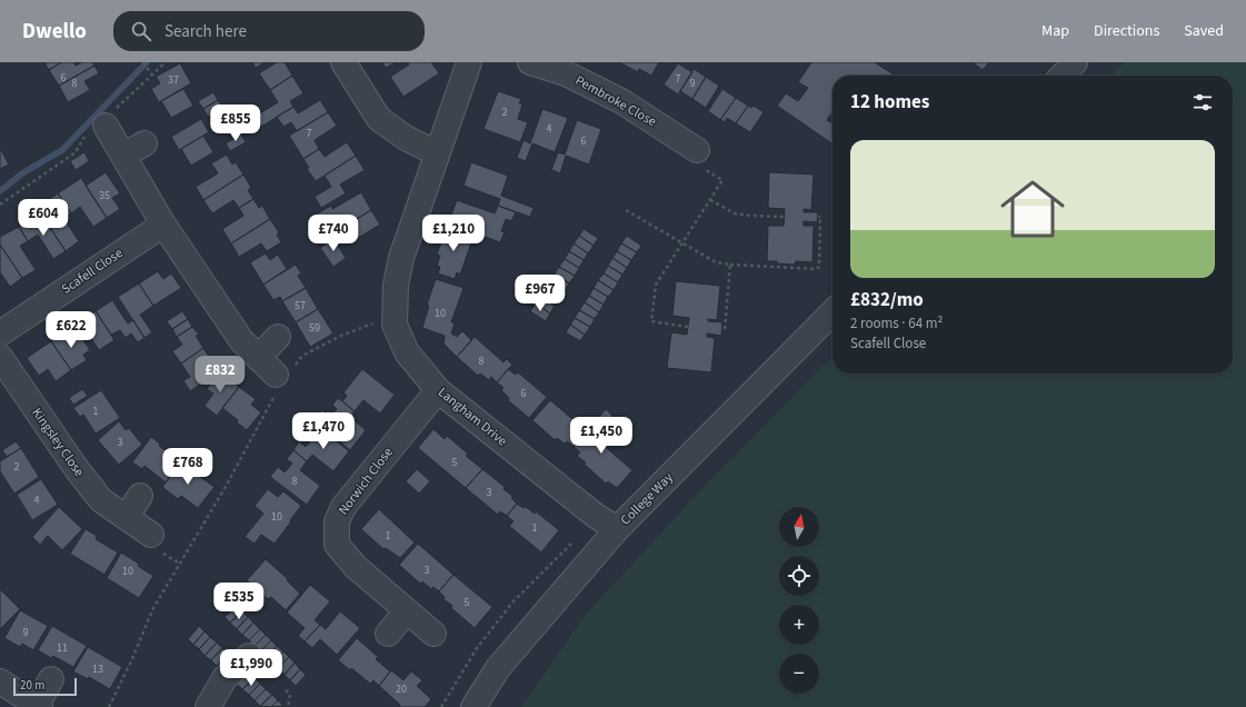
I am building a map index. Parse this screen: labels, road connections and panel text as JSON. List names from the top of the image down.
{
  "streets": {
    "street": [
      "Pembroke Close",
      "Scafell Close",
      "Langham Drive",
      "Kingsley Close",
      "Norwich Close",
      "College Way"
    ]
  },
  "crossings": [
    ["Langham Drive", "Norwich Close"],
    ["Langham Drive", "College Way"]
  ],
  "house_numbers": [
    "6",
    "7",
    "37",
    "8",
    "9",
    "2",
    "4",
    "7",
    "6",
    "35",
    "57",
    "10",
    "59",
    "8",
    "6",
    "1",
    "3",
    "5",
    "2",
    "8",
    "3",
    "4",
    "10",
    "1",
    "1",
    "3",
    "10",
    "5",
    "9",
    "11",
    "13",
    "20"
  ],
  "scale_bar": "20 m",
  "north": "top",
  "page": {
    "header": "Dwello",
    "search": "Search here",
    "nav": ["Map", "Directions", "Saved"],
    "heading": "12 homes",
    "price": [
      "£855",
      "£604",
      "£740",
      "£1,210",
      "£967",
      "£622",
      "£832",
      "£1,470",
      "£1,450",
      "£768",
      "£535",
      "£1,990"
    ],
    "list": [
      {
        "name": "£832/mo",
        "note": "2 rooms · 64 m² · Scafell Close"
      }
    ],
    "map_buttons": ["+", "−"],
    "scale": "20 m"
  }
}
